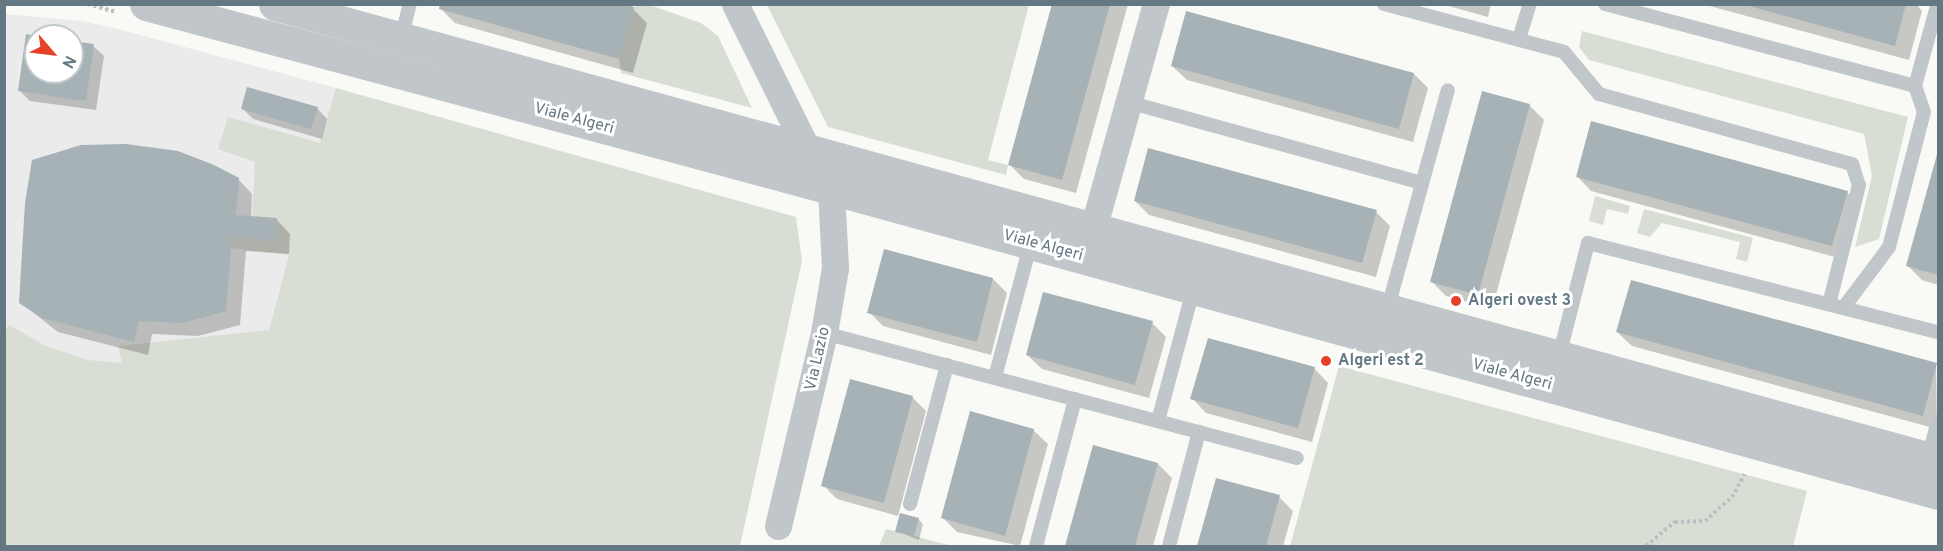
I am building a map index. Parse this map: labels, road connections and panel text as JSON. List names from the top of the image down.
{
  "streets": {
    "street": ["Viale Algeri", "Via Lazio"]
  },
  "crossings": [
    ["Viale Algeri", "Via Lazio"]
  ],
  "places": ["Algeri ovest 3", "Algeri est 2"],
  "north": "bottom right"
}
